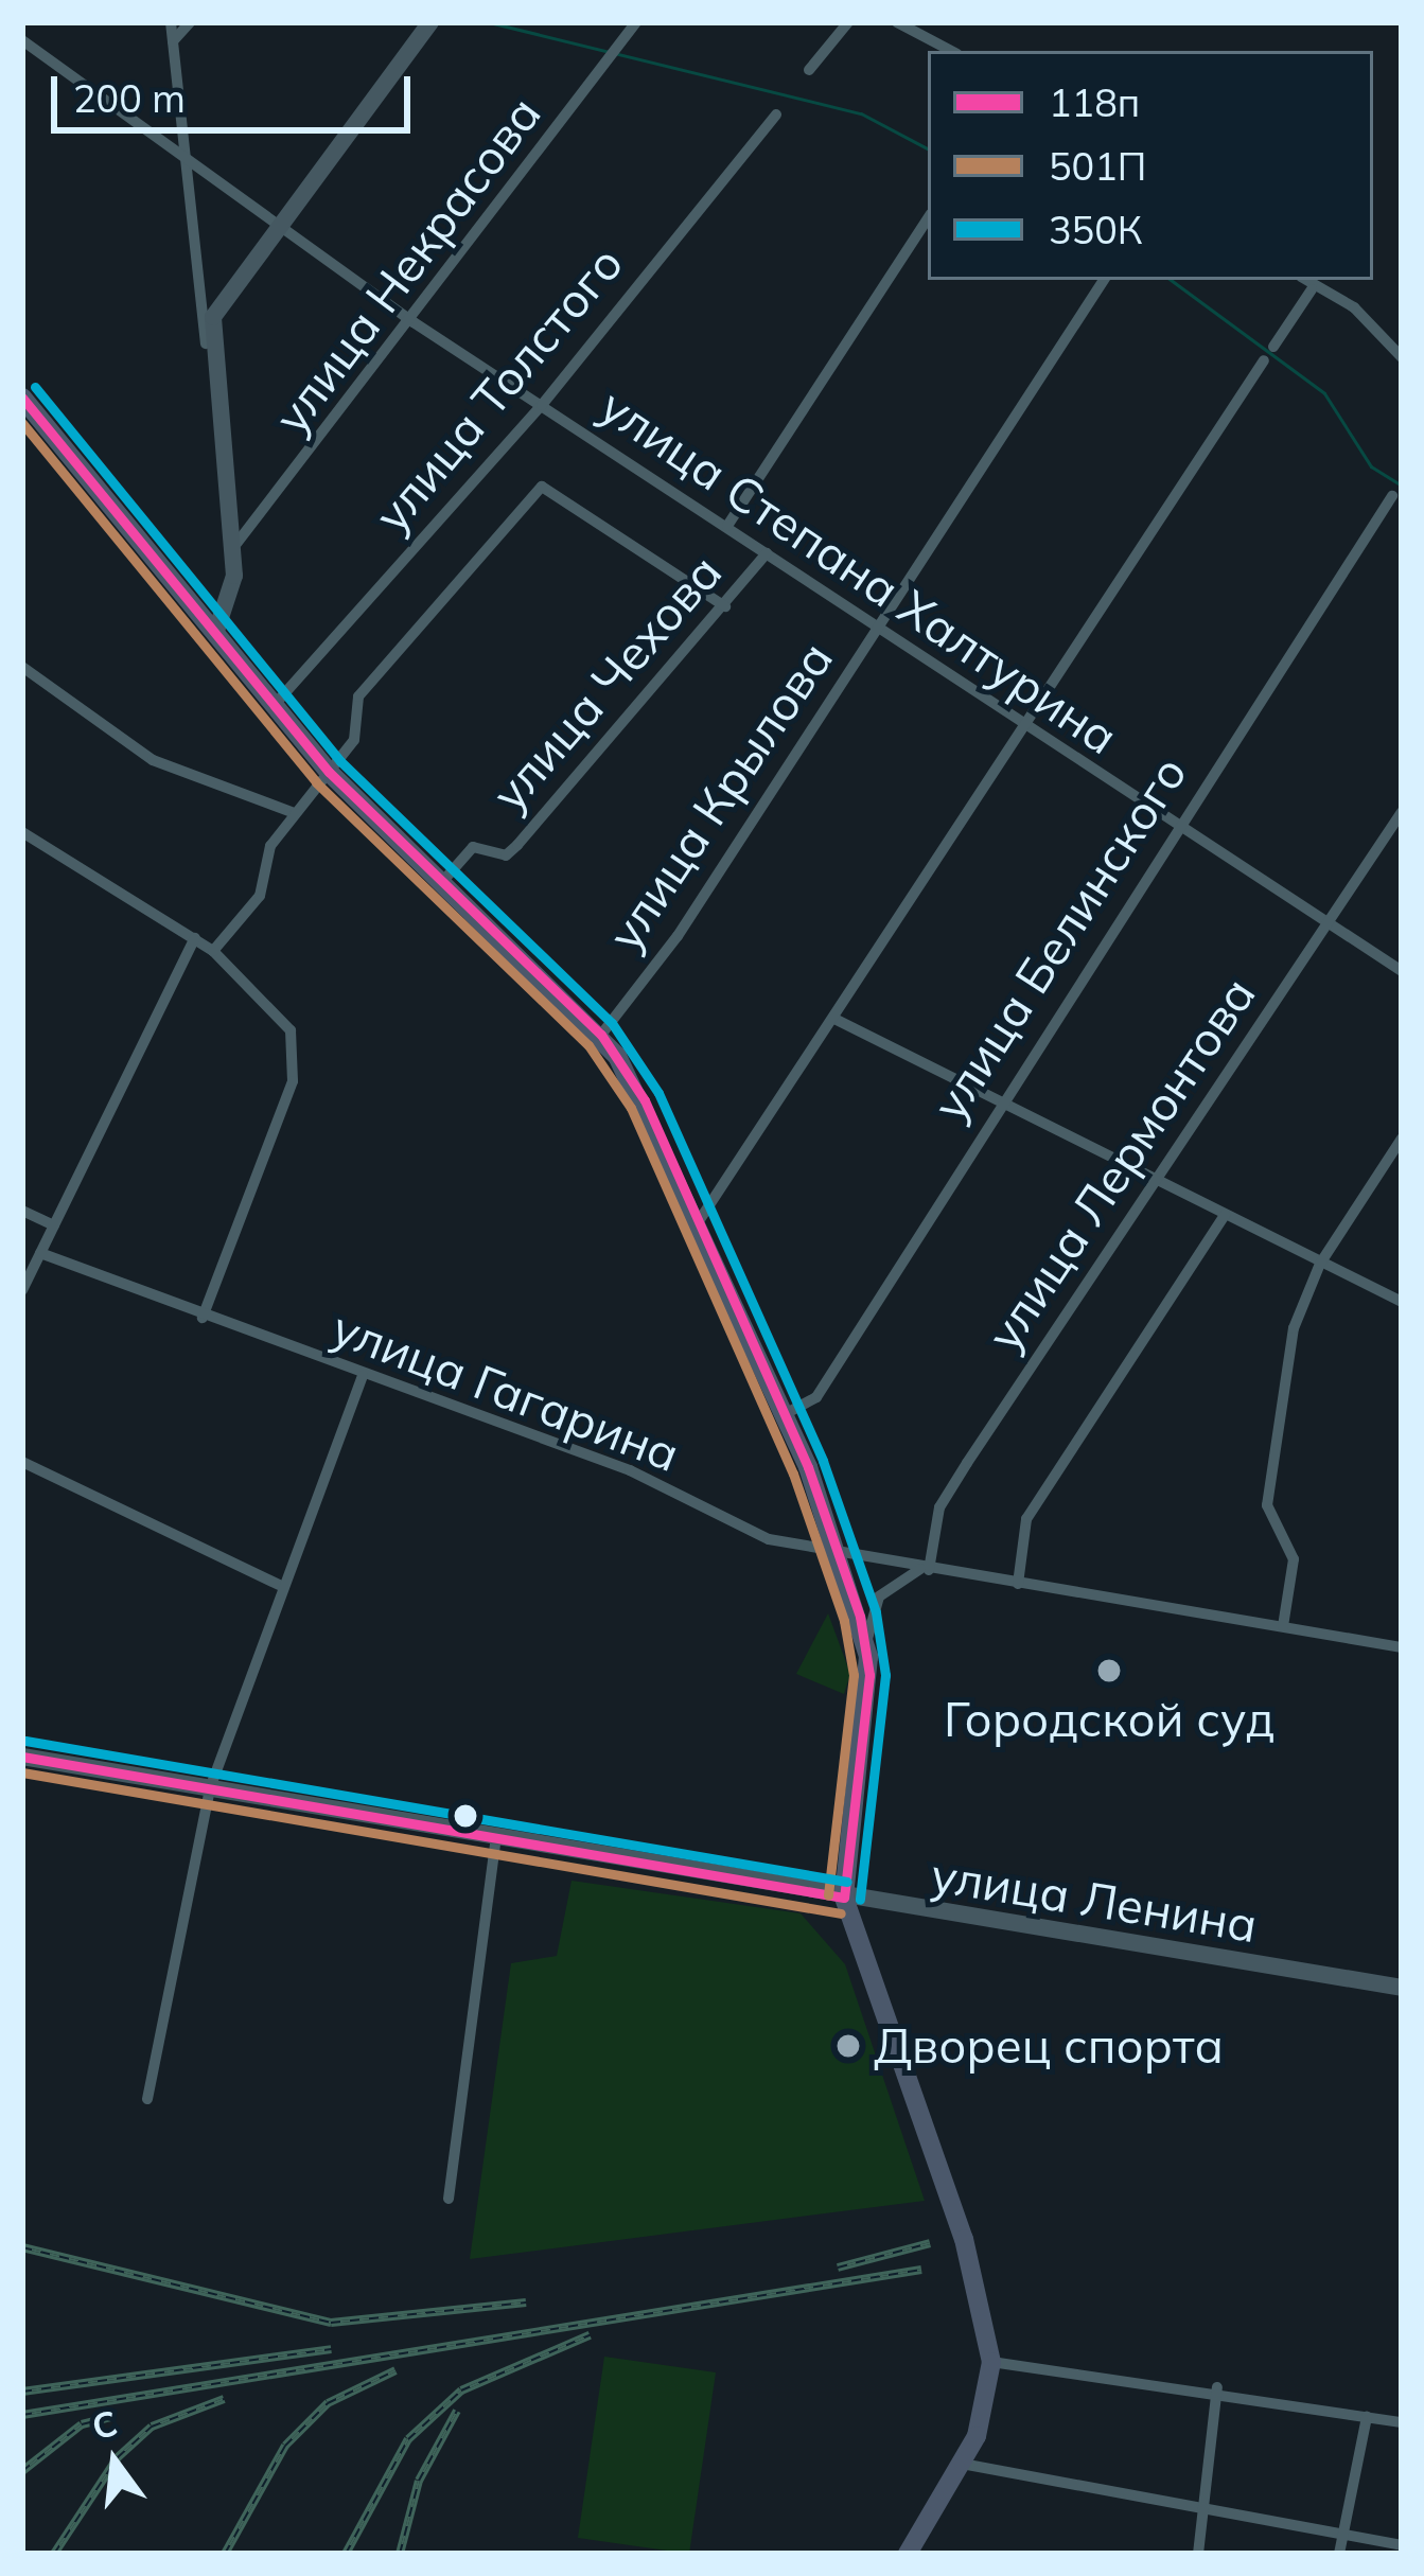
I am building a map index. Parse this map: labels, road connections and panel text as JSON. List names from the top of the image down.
{
  "streets": {
    "main road": ["улица Ленина"],
    "street": [
      "улица Некрасова",
      "улица Толстого",
      "улица Степана Халтурина",
      "улица Чехова",
      "улица Крылова",
      "улица Белинского",
      "улица Лермонтова",
      "улица Гагарина"
    ]
  },
  "crossings": [
    ["улица Некрасова", "улица Степана Халтурина"],
    ["улица Толстого", "улица Степана Халтурина"],
    ["улица Степана Халтурина", "улица Чехова"],
    ["улица Степана Халтурина", "улица Крылова"],
    ["улица Степана Халтурина", "улица Белинского"],
    ["улица Степана Халтурина", "улица Лермонтова"],
    ["улица Лермонтова", "улица Гагарина"]
  ],
  "places": ["Городской суд", "Дворец спорта"],
  "lines": ["transit line 350К", "transit line 118п", "transit line 501П"],
  "legend": ["118п", "501П", "350К"],
  "scale_bar": "200 m",
  "north": "top"
}
